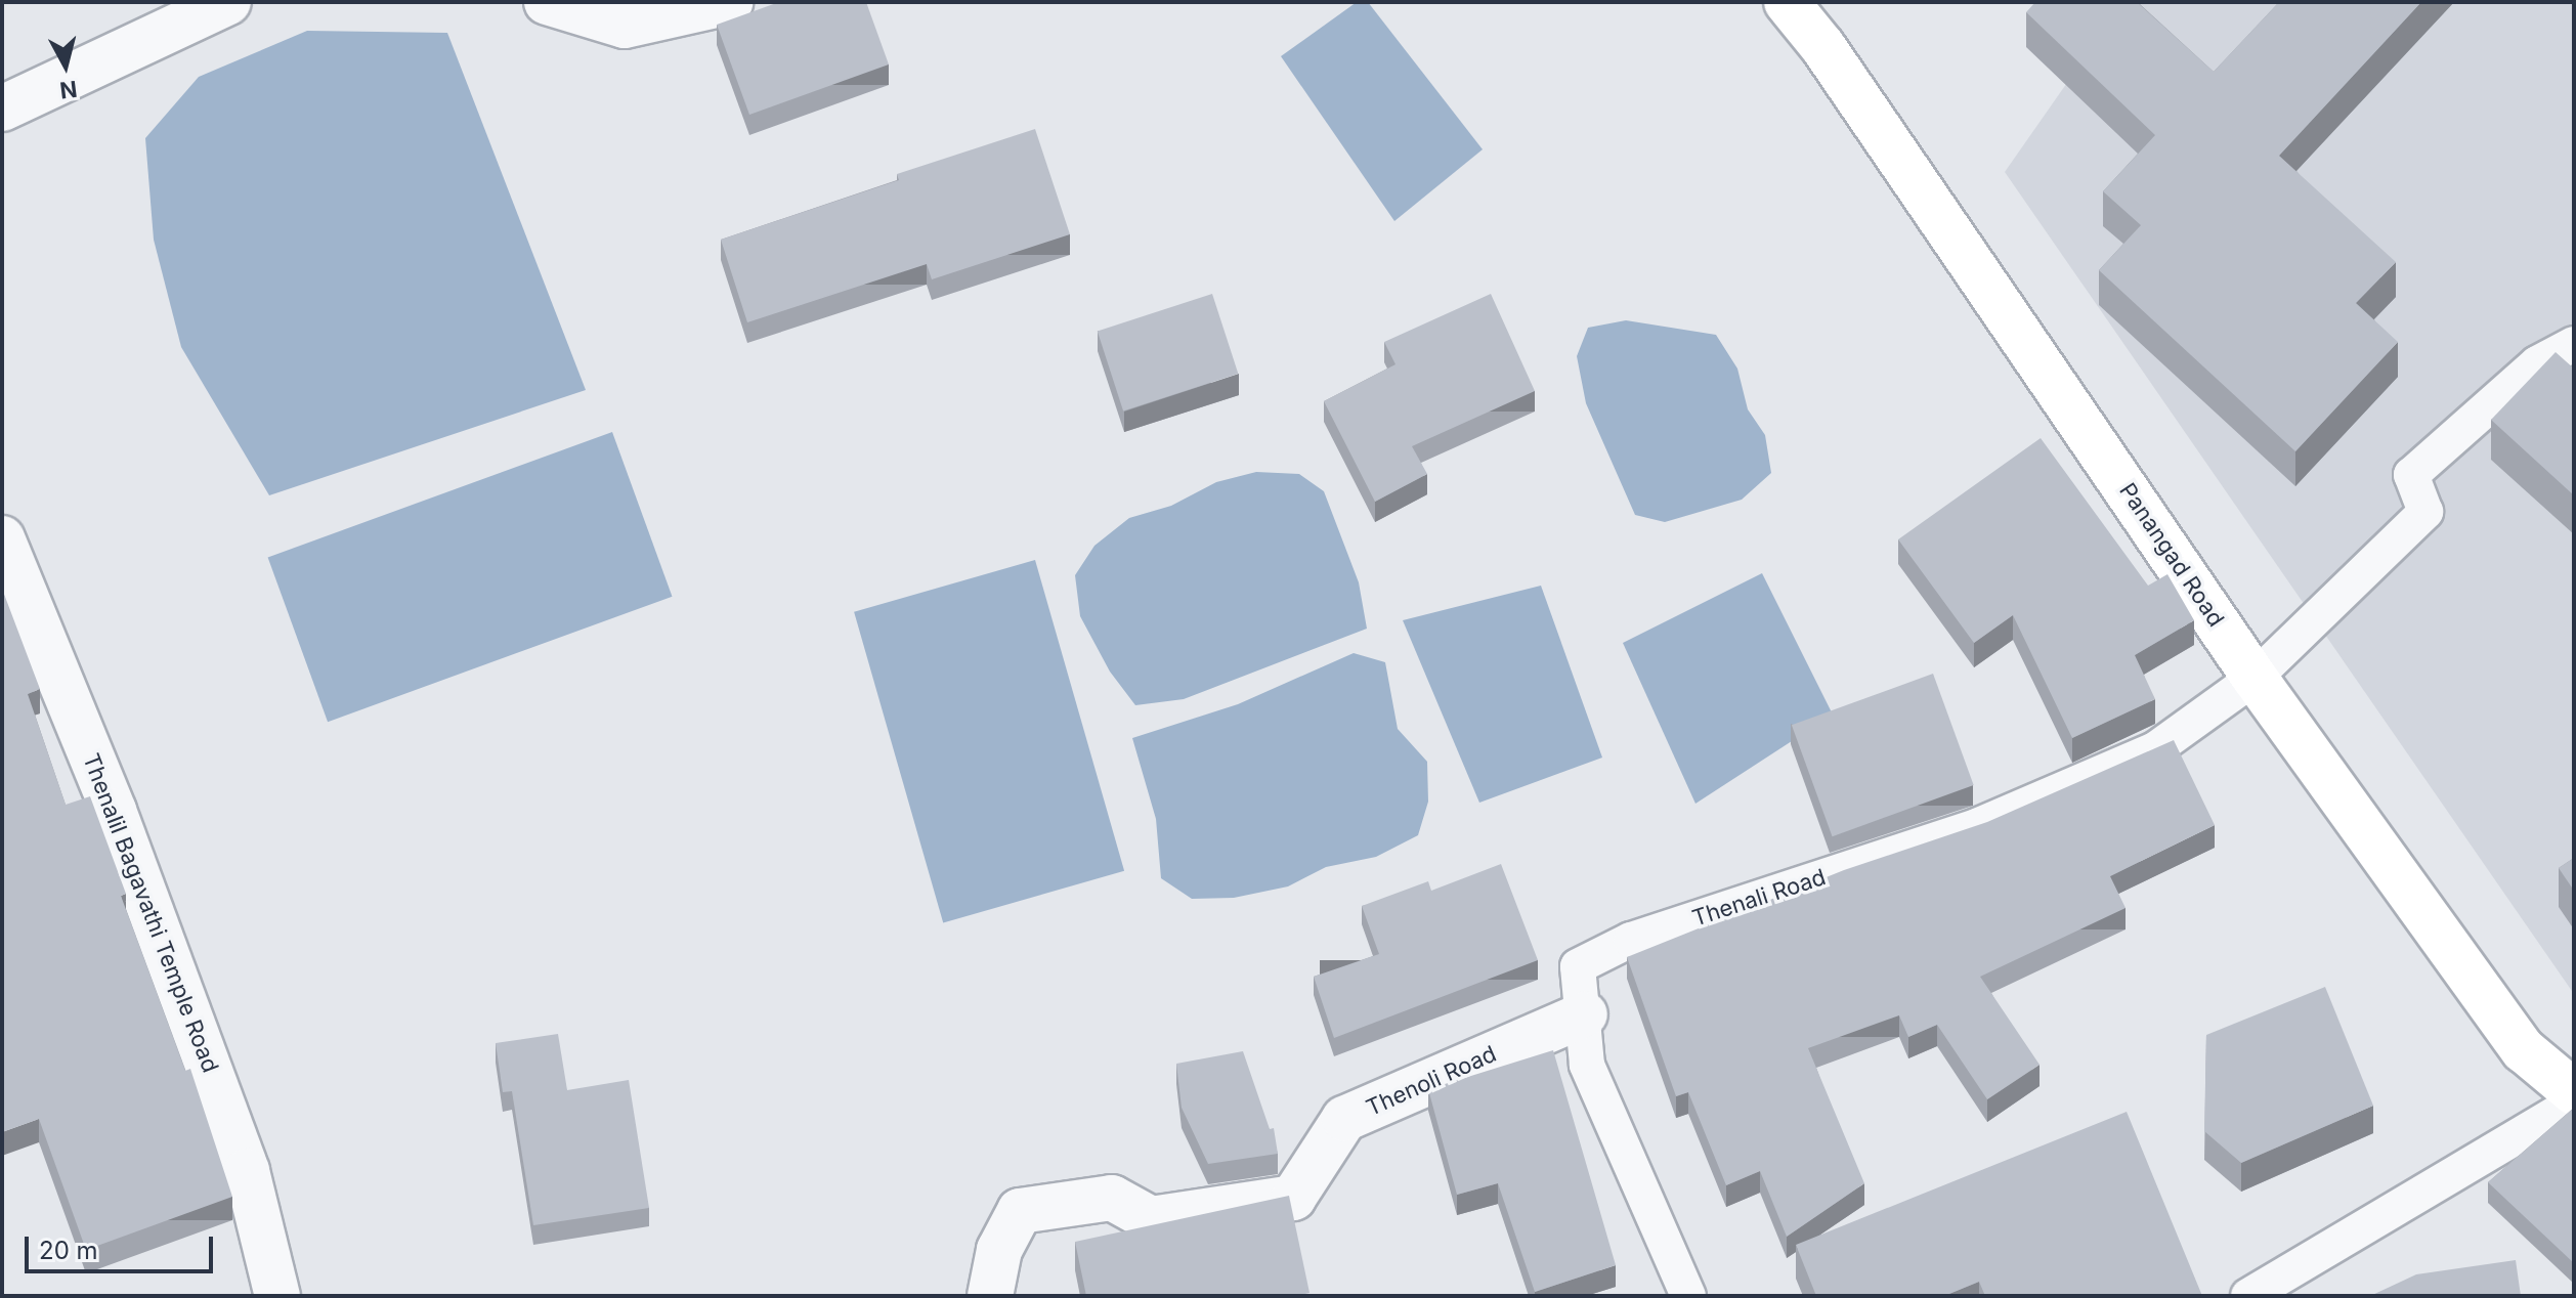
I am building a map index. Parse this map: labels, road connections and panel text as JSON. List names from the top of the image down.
{
  "streets": {
    "main road": ["Panangad Road"],
    "street": ["Thenalil Bagavathi Temple Road", "Thenoli Road"],
    "lane": ["Thenali Road"]
  },
  "crossings": [
    ["Panangad Road", "Thenali Road"],
    ["Thenali Road", "Thenoli Road"]
  ],
  "scale_bar": "20 m",
  "north": "bottom"
}
